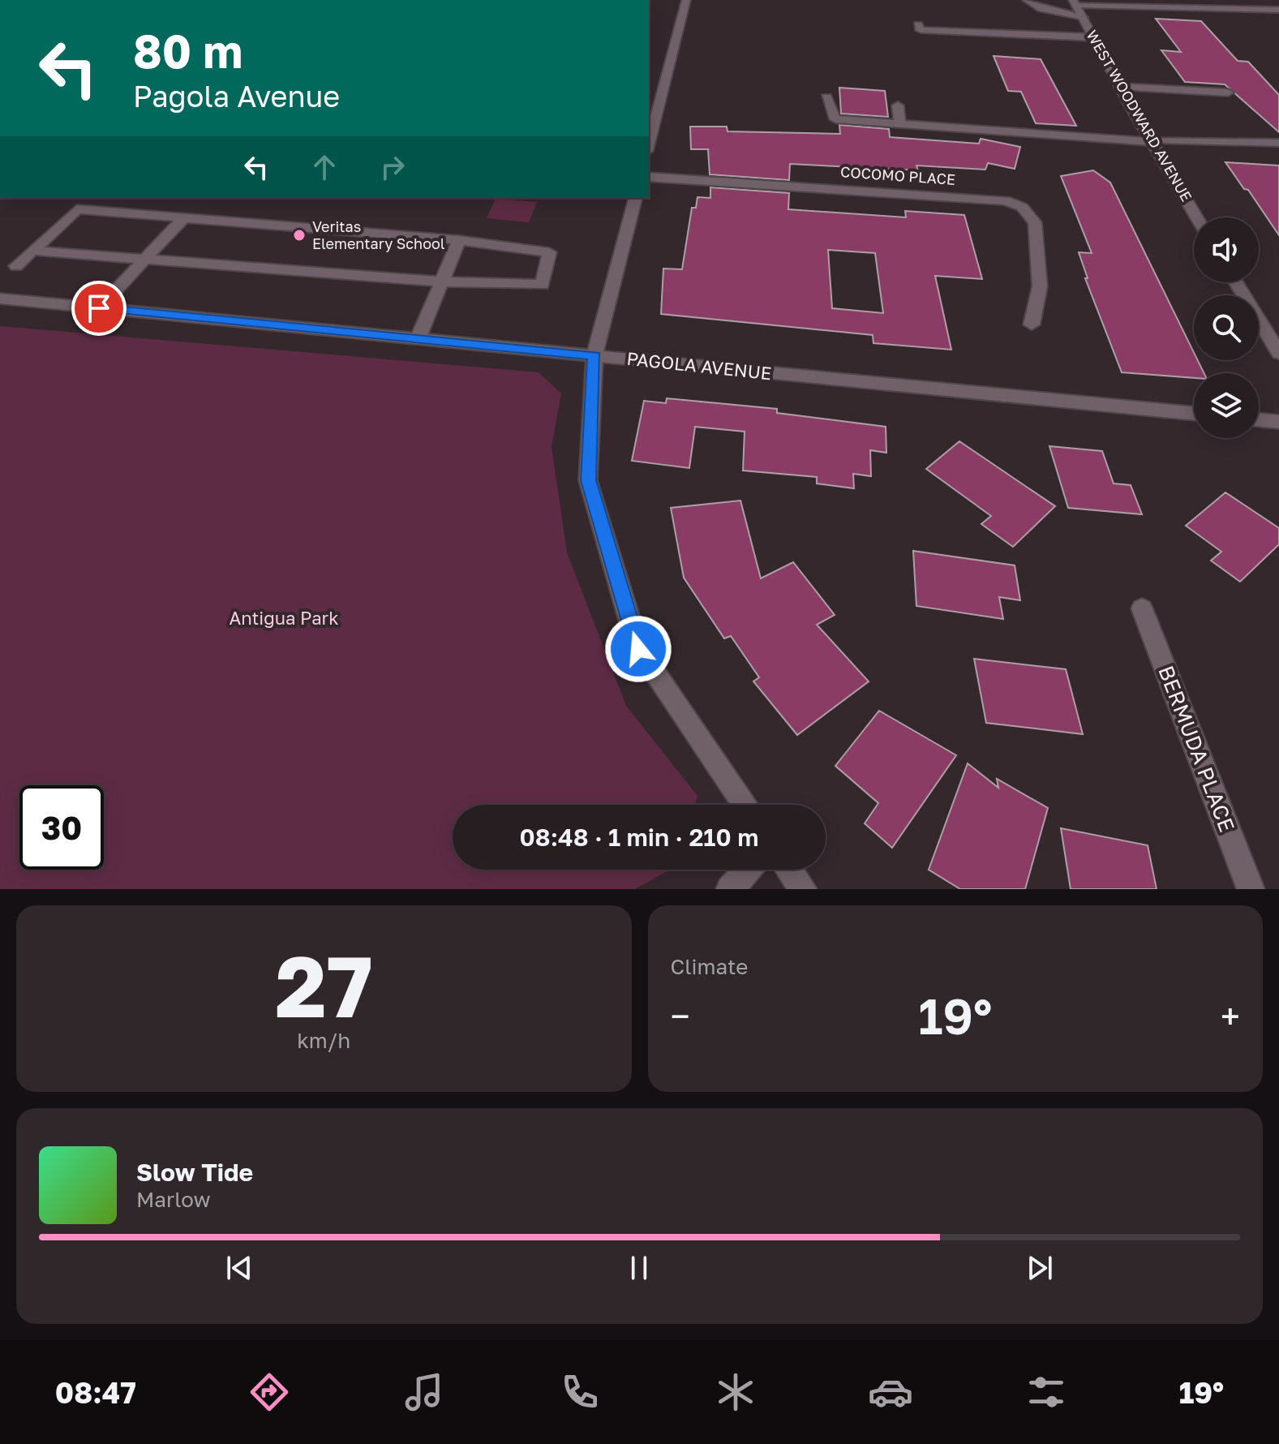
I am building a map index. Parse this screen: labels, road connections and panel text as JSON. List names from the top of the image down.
{
  "streets": {
    "street": [
      "WEST WOODWARD AVENUE",
      "COCOMO PLACE",
      "PAGOLA AVENUE",
      "BERMUDA PLACE"
    ]
  },
  "parks": ["Antigua Park"],
  "places": ["Veritas Elementary School"],
  "page": {
    "turn": ["80 m", "Pagola Avenue"],
    "limit": "30",
    "trip": "08:48 · 1 min · 210 m",
    "tile": [
      ["27", "km/h"],
      "Climate"
    ],
    "heat": ["−", "19°", "+"],
    "song": ["Slow Tide", "Marlow"],
    "tabs": ["08:47", "19°"]
  }
}
